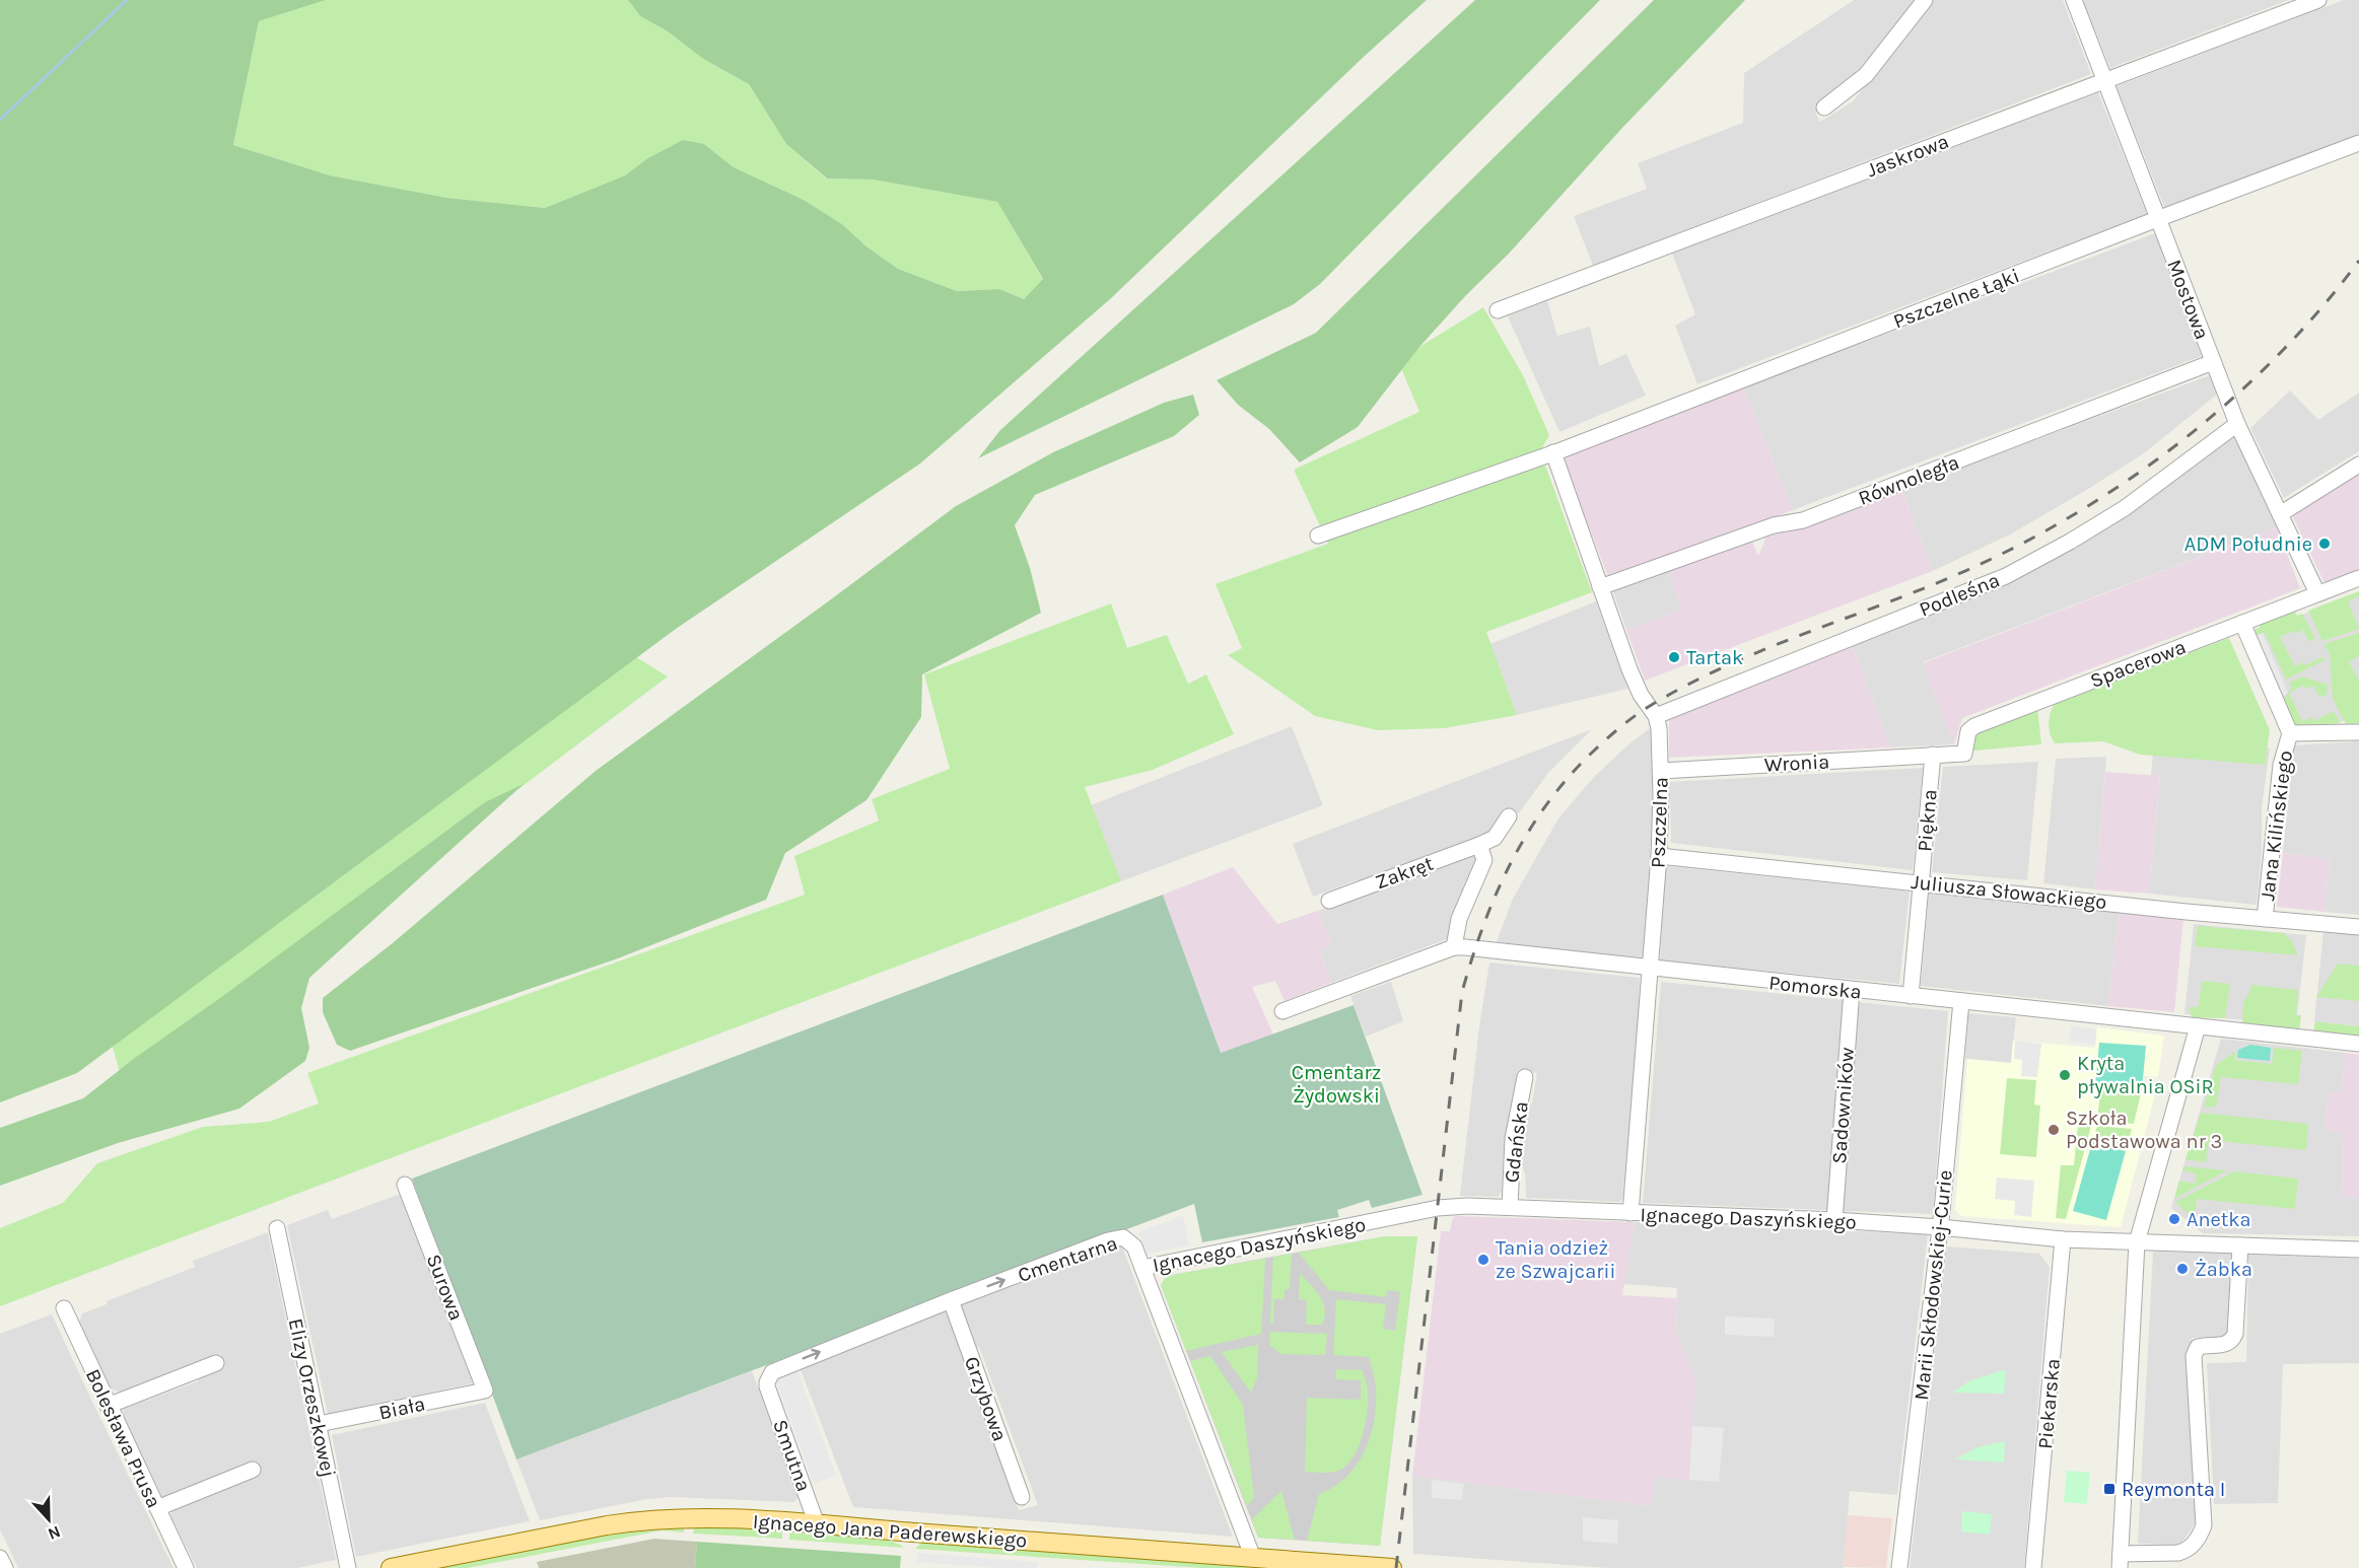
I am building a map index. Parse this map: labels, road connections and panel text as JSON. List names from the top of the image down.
{
  "streets": {
    "main road": ["Ignacego Jana Paderewskiego"],
    "street": [
      "Jaskrowa",
      "Pszczelne Łąki",
      "Mostowa",
      "Równoległa",
      "Podleśna",
      "Spacerowa",
      "Wronia",
      "Piękna",
      "Pszczelna",
      "Jana Kilińskiego",
      "Zakręt",
      "Juliusza Słowackiego",
      "Pomorska",
      "Sadowników",
      "Gdańska",
      "Ignacego Daszyńskiego",
      "Cmentarna",
      "Marii Skłodowskiej-Curie",
      "Surowa",
      "Elizy Orzeszkowej",
      "Grzybowa",
      "Piekarska",
      "Biała",
      "Bolesława Prusa",
      "Smutna"
    ]
  },
  "crossings": [
    ["Jaskrowa", "Mostowa"],
    ["Pszczelne Łąki", "Mostowa"],
    ["Pszczelne Łąki", "Pszczelna"],
    ["Mostowa", "Równoległa"],
    ["Mostowa", "Podleśna"],
    ["Mostowa", "Spacerowa"],
    ["Równoległa", "Pszczelna"],
    ["Podleśna", "Pszczelna"],
    ["Spacerowa", "Wronia"],
    ["Spacerowa", "Piękna"],
    ["Wronia", "Piękna"],
    ["Wronia", "Pszczelna"],
    ["Piękna", "Juliusza Słowackiego"],
    ["Piękna", "Pomorska"],
    ["Pszczelna", "Juliusza Słowackiego"],
    ["Pszczelna", "Pomorska"],
    ["Pszczelna", "Ignacego Daszyńskiego"],
    ["Jana Kilińskiego", "Juliusza Słowackiego"],
    ["Pomorska", "Sadowników"],
    ["Pomorska", "Marii Skłodowskiej-Curie"],
    ["Sadowników", "Ignacego Daszyńskiego"],
    ["Gdańska", "Ignacego Daszyńskiego"],
    ["Ignacego Daszyńskiego", "Cmentarna"],
    ["Ignacego Daszyńskiego", "Marii Skłodowskiej-Curie"],
    ["Ignacego Daszyńskiego", "Piekarska"],
    ["Cmentarna", "Grzybowa"],
    ["Cmentarna", "Smutna"],
    ["Cmentarna", "Ignacego Jana Paderewskiego"],
    ["Surowa", "Biała"],
    ["Elizy Orzeszkowej", "Biała"],
    ["Smutna", "Ignacego Jana Paderewskiego"]
  ],
  "one_way": ["Cmentarna"],
  "parks": ["Cmentarz Żydowski"],
  "places": {
    "other": [
      "ADM Południe",
      "Tartak",
      "Kryta pływalnia OSiR",
      "Szkoła Podstawowa nr 3",
      "Anetka",
      "Tania odzież ze Szwajcarii",
      "Żabka"
    ],
    "transit": ["Reymonta I"]
  },
  "north": "bottom"
}
